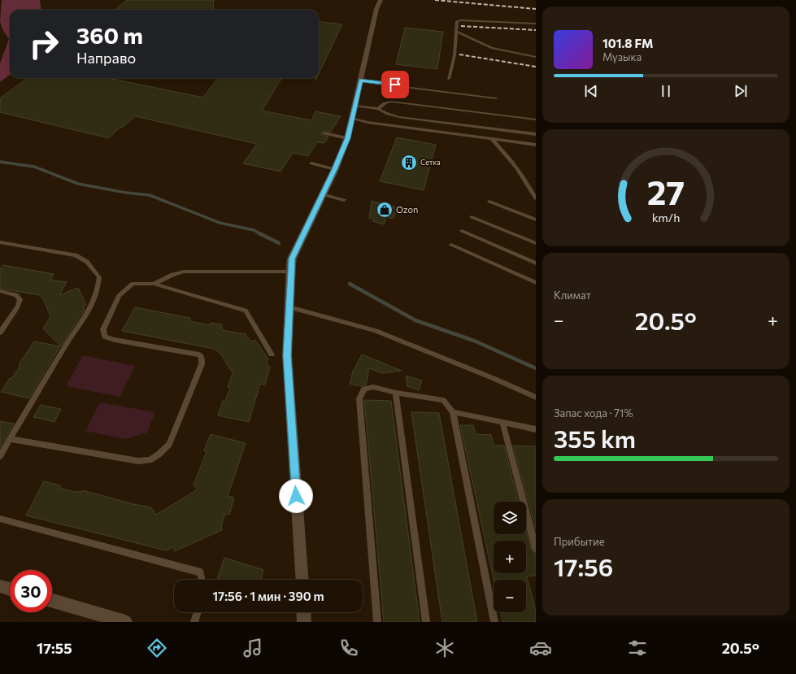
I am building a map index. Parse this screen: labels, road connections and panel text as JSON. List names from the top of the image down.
{
  "places": {
    "building": ["Сетка"],
    "shop": ["Ozon"]
  },
  "page": {
    "turn": ["360 m", "Направо"],
    "song": ["101.8 FM", "Музыка"],
    "tile": [
      "Климат",
      ["Запас хода · 71%", "355 km"],
      ["Прибытие", "17:56"]
    ],
    "heat": ["−", "20.5°", "+"],
    "map_buttons": ["+", "−"],
    "limit": "30",
    "trip": "17:56 · 1 мин · 390 m",
    "tabs": ["17:55", "20.5°"],
    "gauge": ["27", "km/h"]
  }
}
